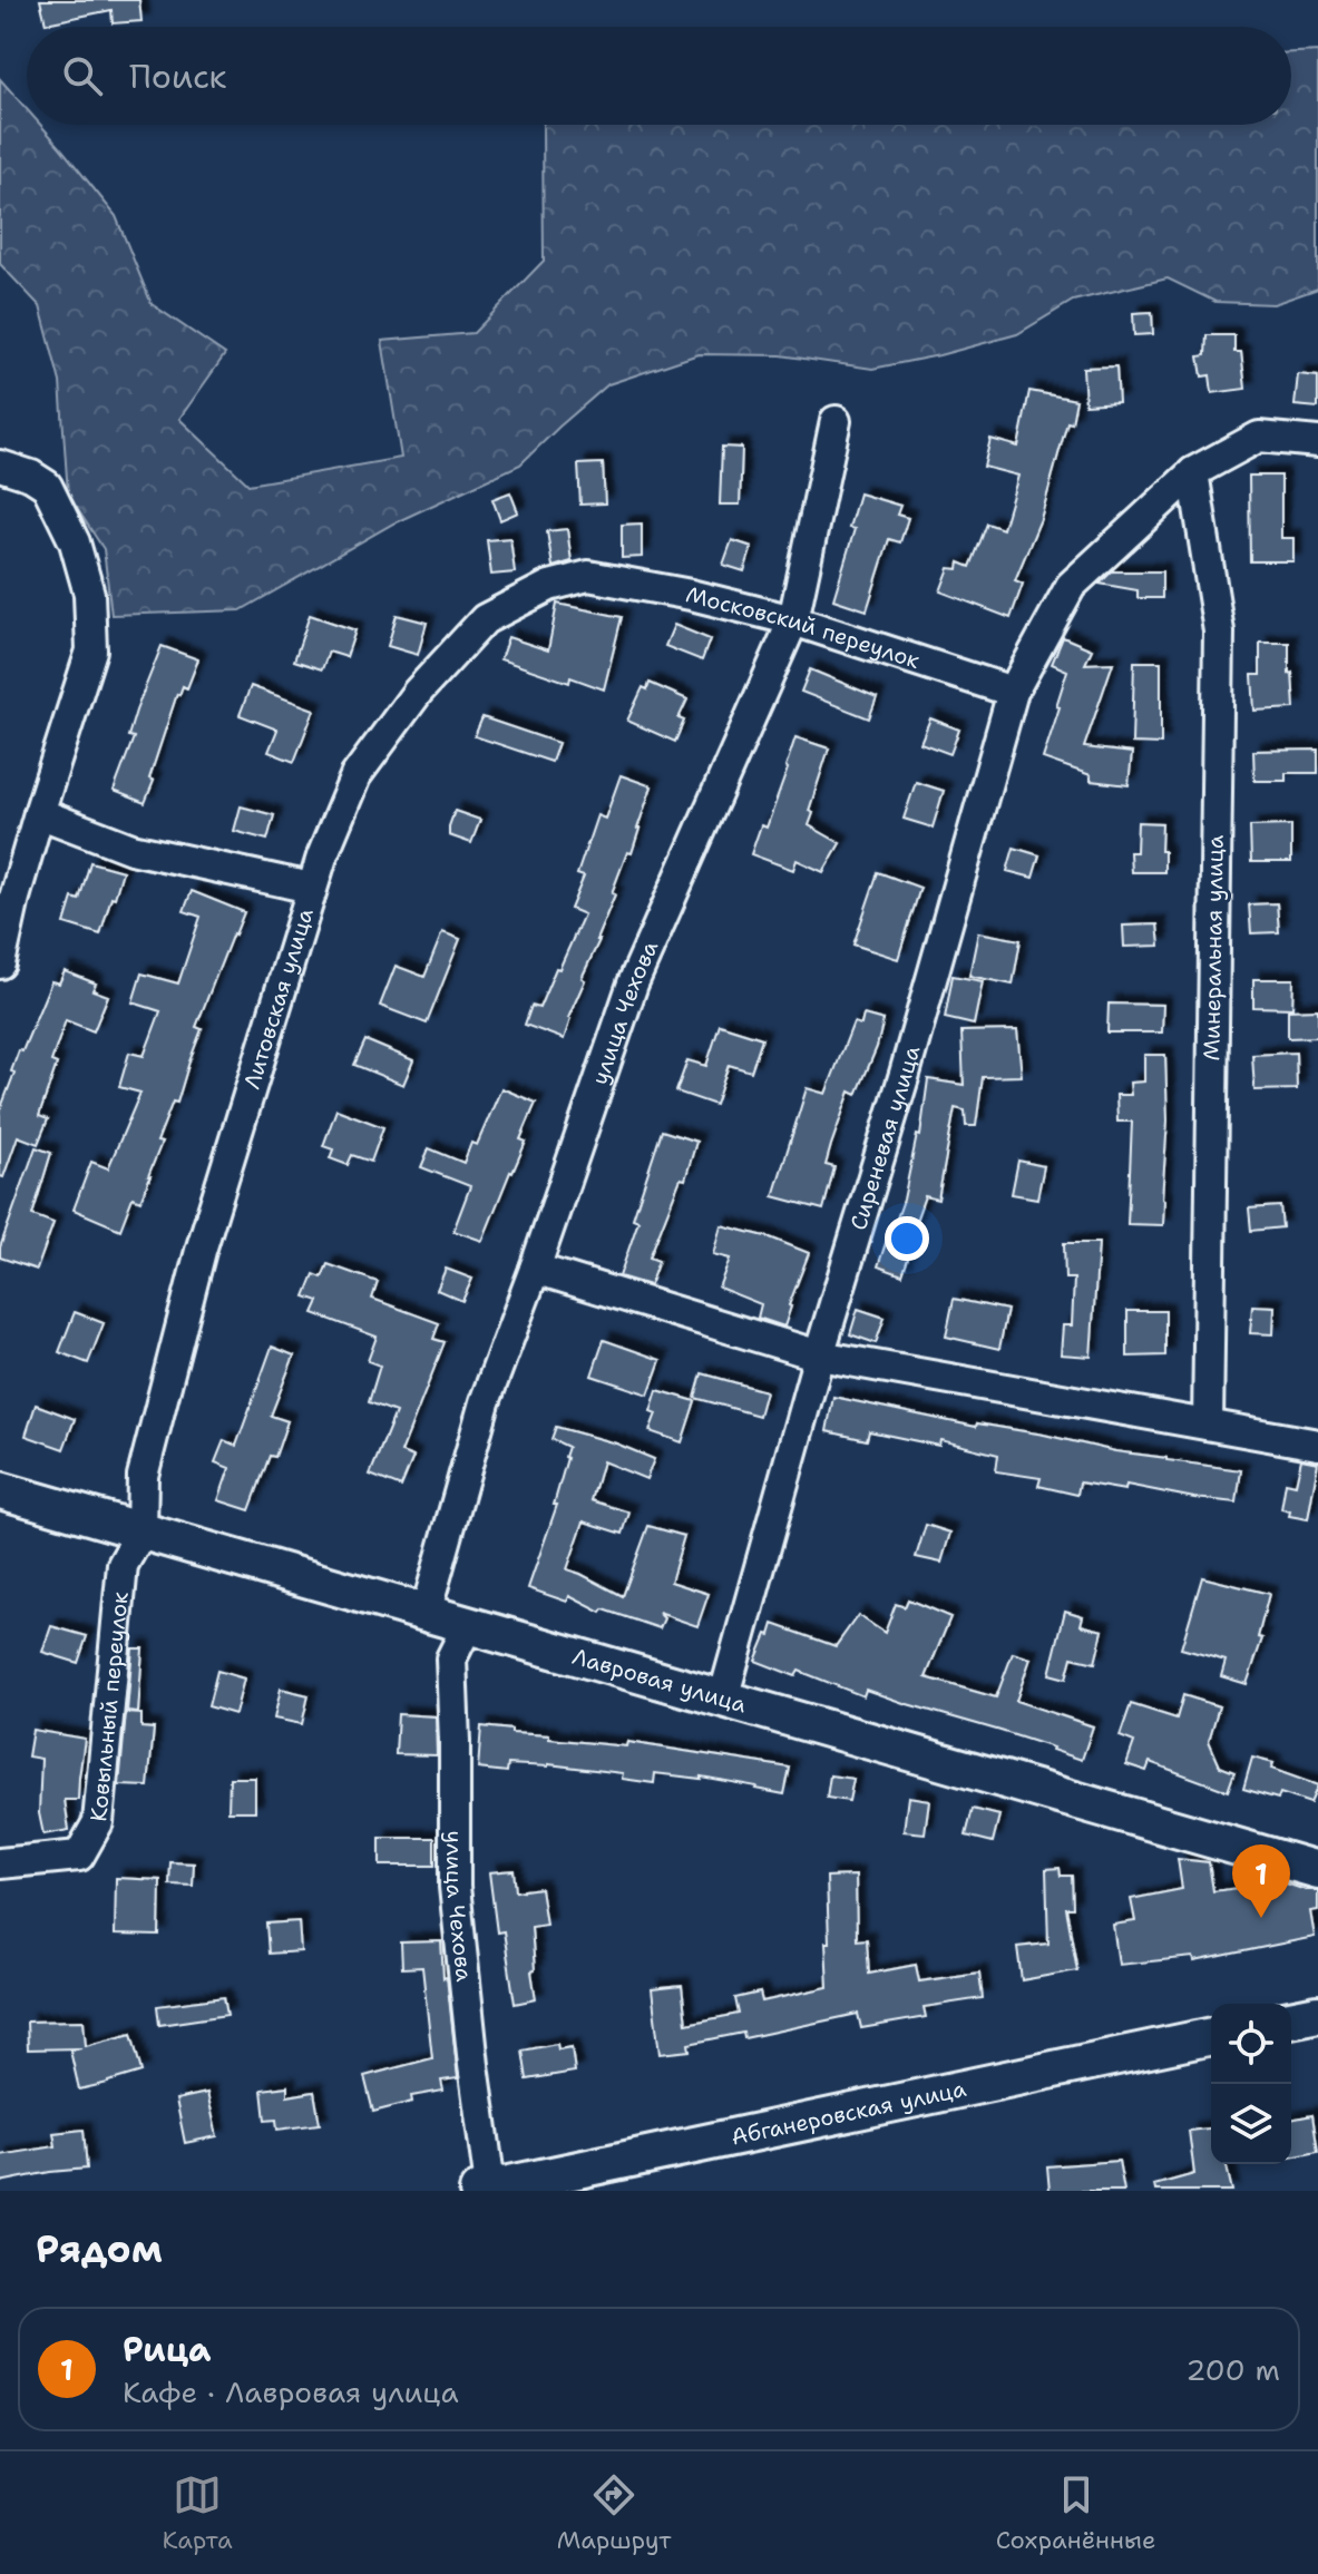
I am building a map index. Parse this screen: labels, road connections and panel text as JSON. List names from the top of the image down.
{
  "streets": {
    "street": [
      "Московский переулок",
      "Минеральная улица",
      "Литовская улица",
      "улица Чехова",
      "Сиреневая улица",
      "Лавровая улица",
      "Ковыльный переулок",
      "Абганеровская улица"
    ]
  },
  "crossings": [
    ["Московский переулок", "Литовская улица"],
    ["Московский переулок", "улица Чехова"],
    ["Московский переулок", "Сиреневая улица"],
    ["Минеральная улица", "Сиреневая улица"],
    ["Литовская улица", "Лавровая улица"],
    ["Литовская улица", "Ковыльный переулок"],
    ["улица Чехова", "Лавровая улица"],
    ["улица Чехова", "Абганеровская улица"],
    ["Сиреневая улица", "Лавровая улица"],
    ["Лавровая улица", "Ковыльный переулок"]
  ],
  "page": {
    "search": "Поиск",
    "pins": "1",
    "heading": "Рядом",
    "list": [
      {
        "mark": "1",
        "name": "Рица",
        "note": "Кафе · Лавровая улица",
        "value": "200 m"
      }
    ],
    "nav": ["Карта", "Маршрут", "Сохранённые"]
  }
}
